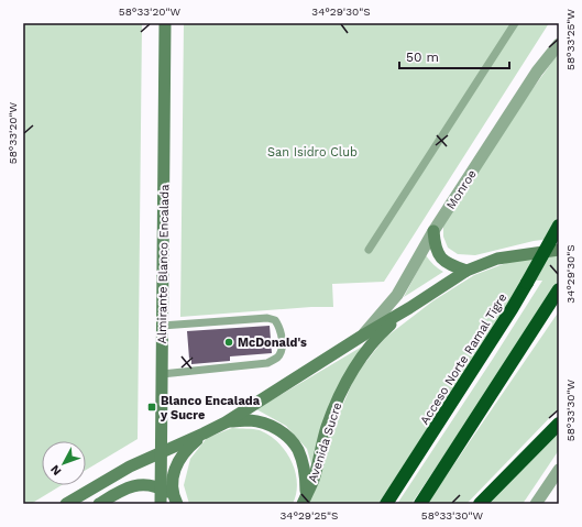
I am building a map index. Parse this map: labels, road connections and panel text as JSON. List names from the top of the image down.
{
  "streets": {
    "highway": ["Acceso Norte Ramal Tigre"],
    "main road": ["Almirante Blanco Encalada", "Avenida Sucre"],
    "street": ["Monroe"]
  },
  "crossings": [
    ["Monroe", "Avenida Sucre"],
    ["Almirante Blanco Encalada", "Avenida Sucre"]
  ],
  "parks": ["San Isidro Club"],
  "places": {
    "other": ["McDonald's"],
    "transit": ["Blanco Encalada y Sucre"]
  },
  "scale_bar": "50 m",
  "north": "bottom left",
  "coordinates": [
    "58°33'20\"W",
    "34°29'30\"S",
    "58°33'25\"W",
    "58°33'30\"W",
    "34°29'25\"S"
  ]
}
